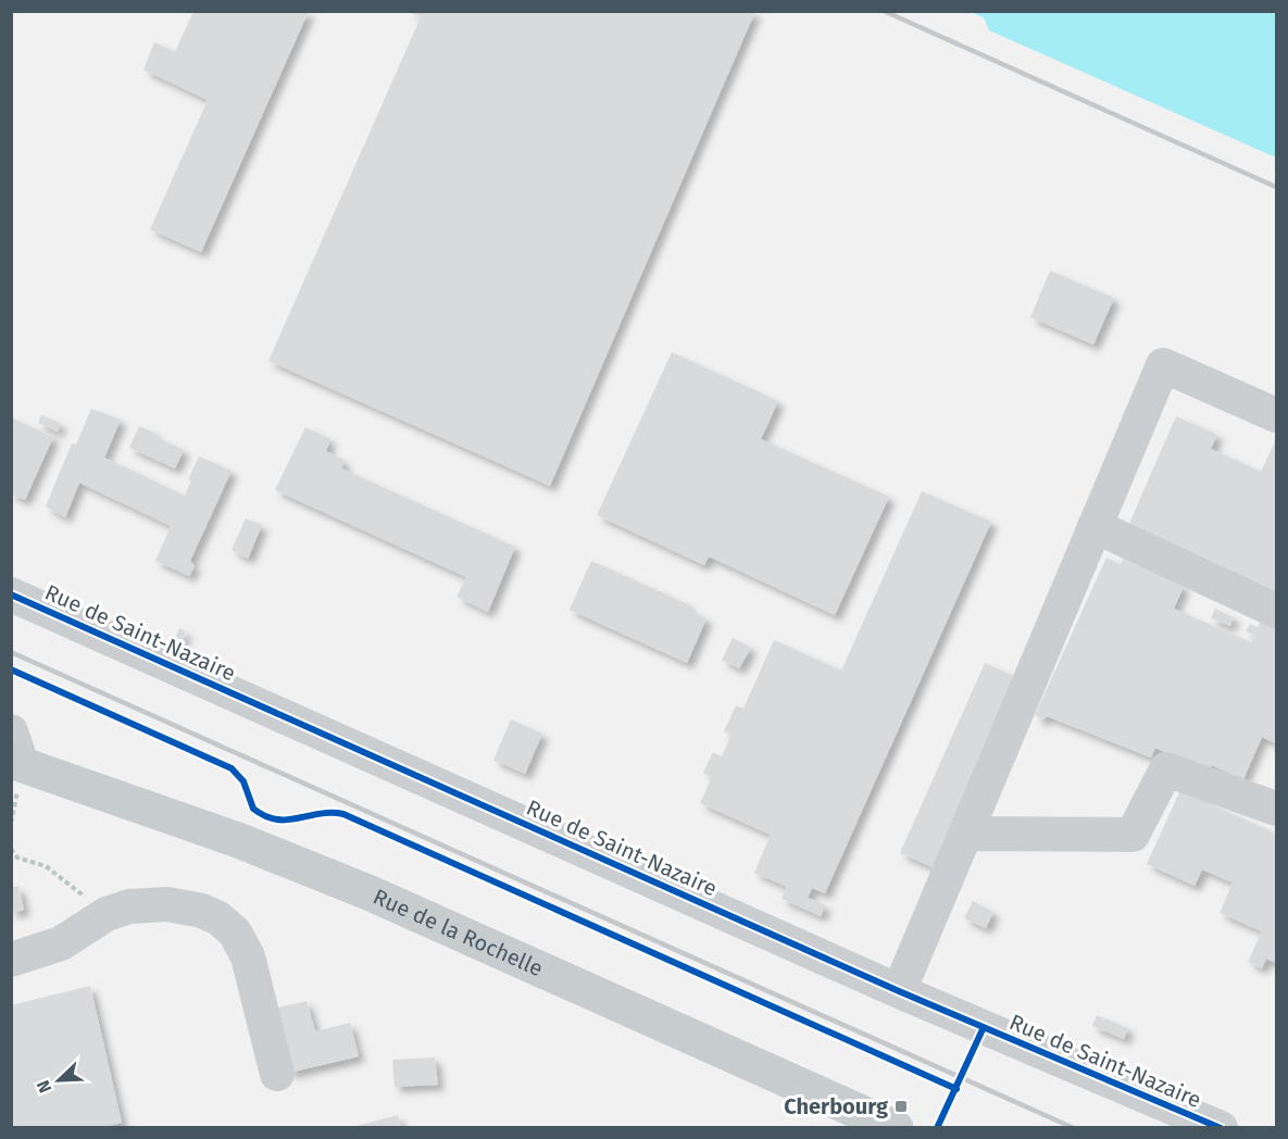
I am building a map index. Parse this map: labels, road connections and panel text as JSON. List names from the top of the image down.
{
  "streets": {
    "main road": ["Rue de la Rochelle"],
    "street": ["Rue de Saint-Nazaire"]
  },
  "places": {
    "transit": ["Cherbourg"]
  },
  "north": "bottom left"
}
